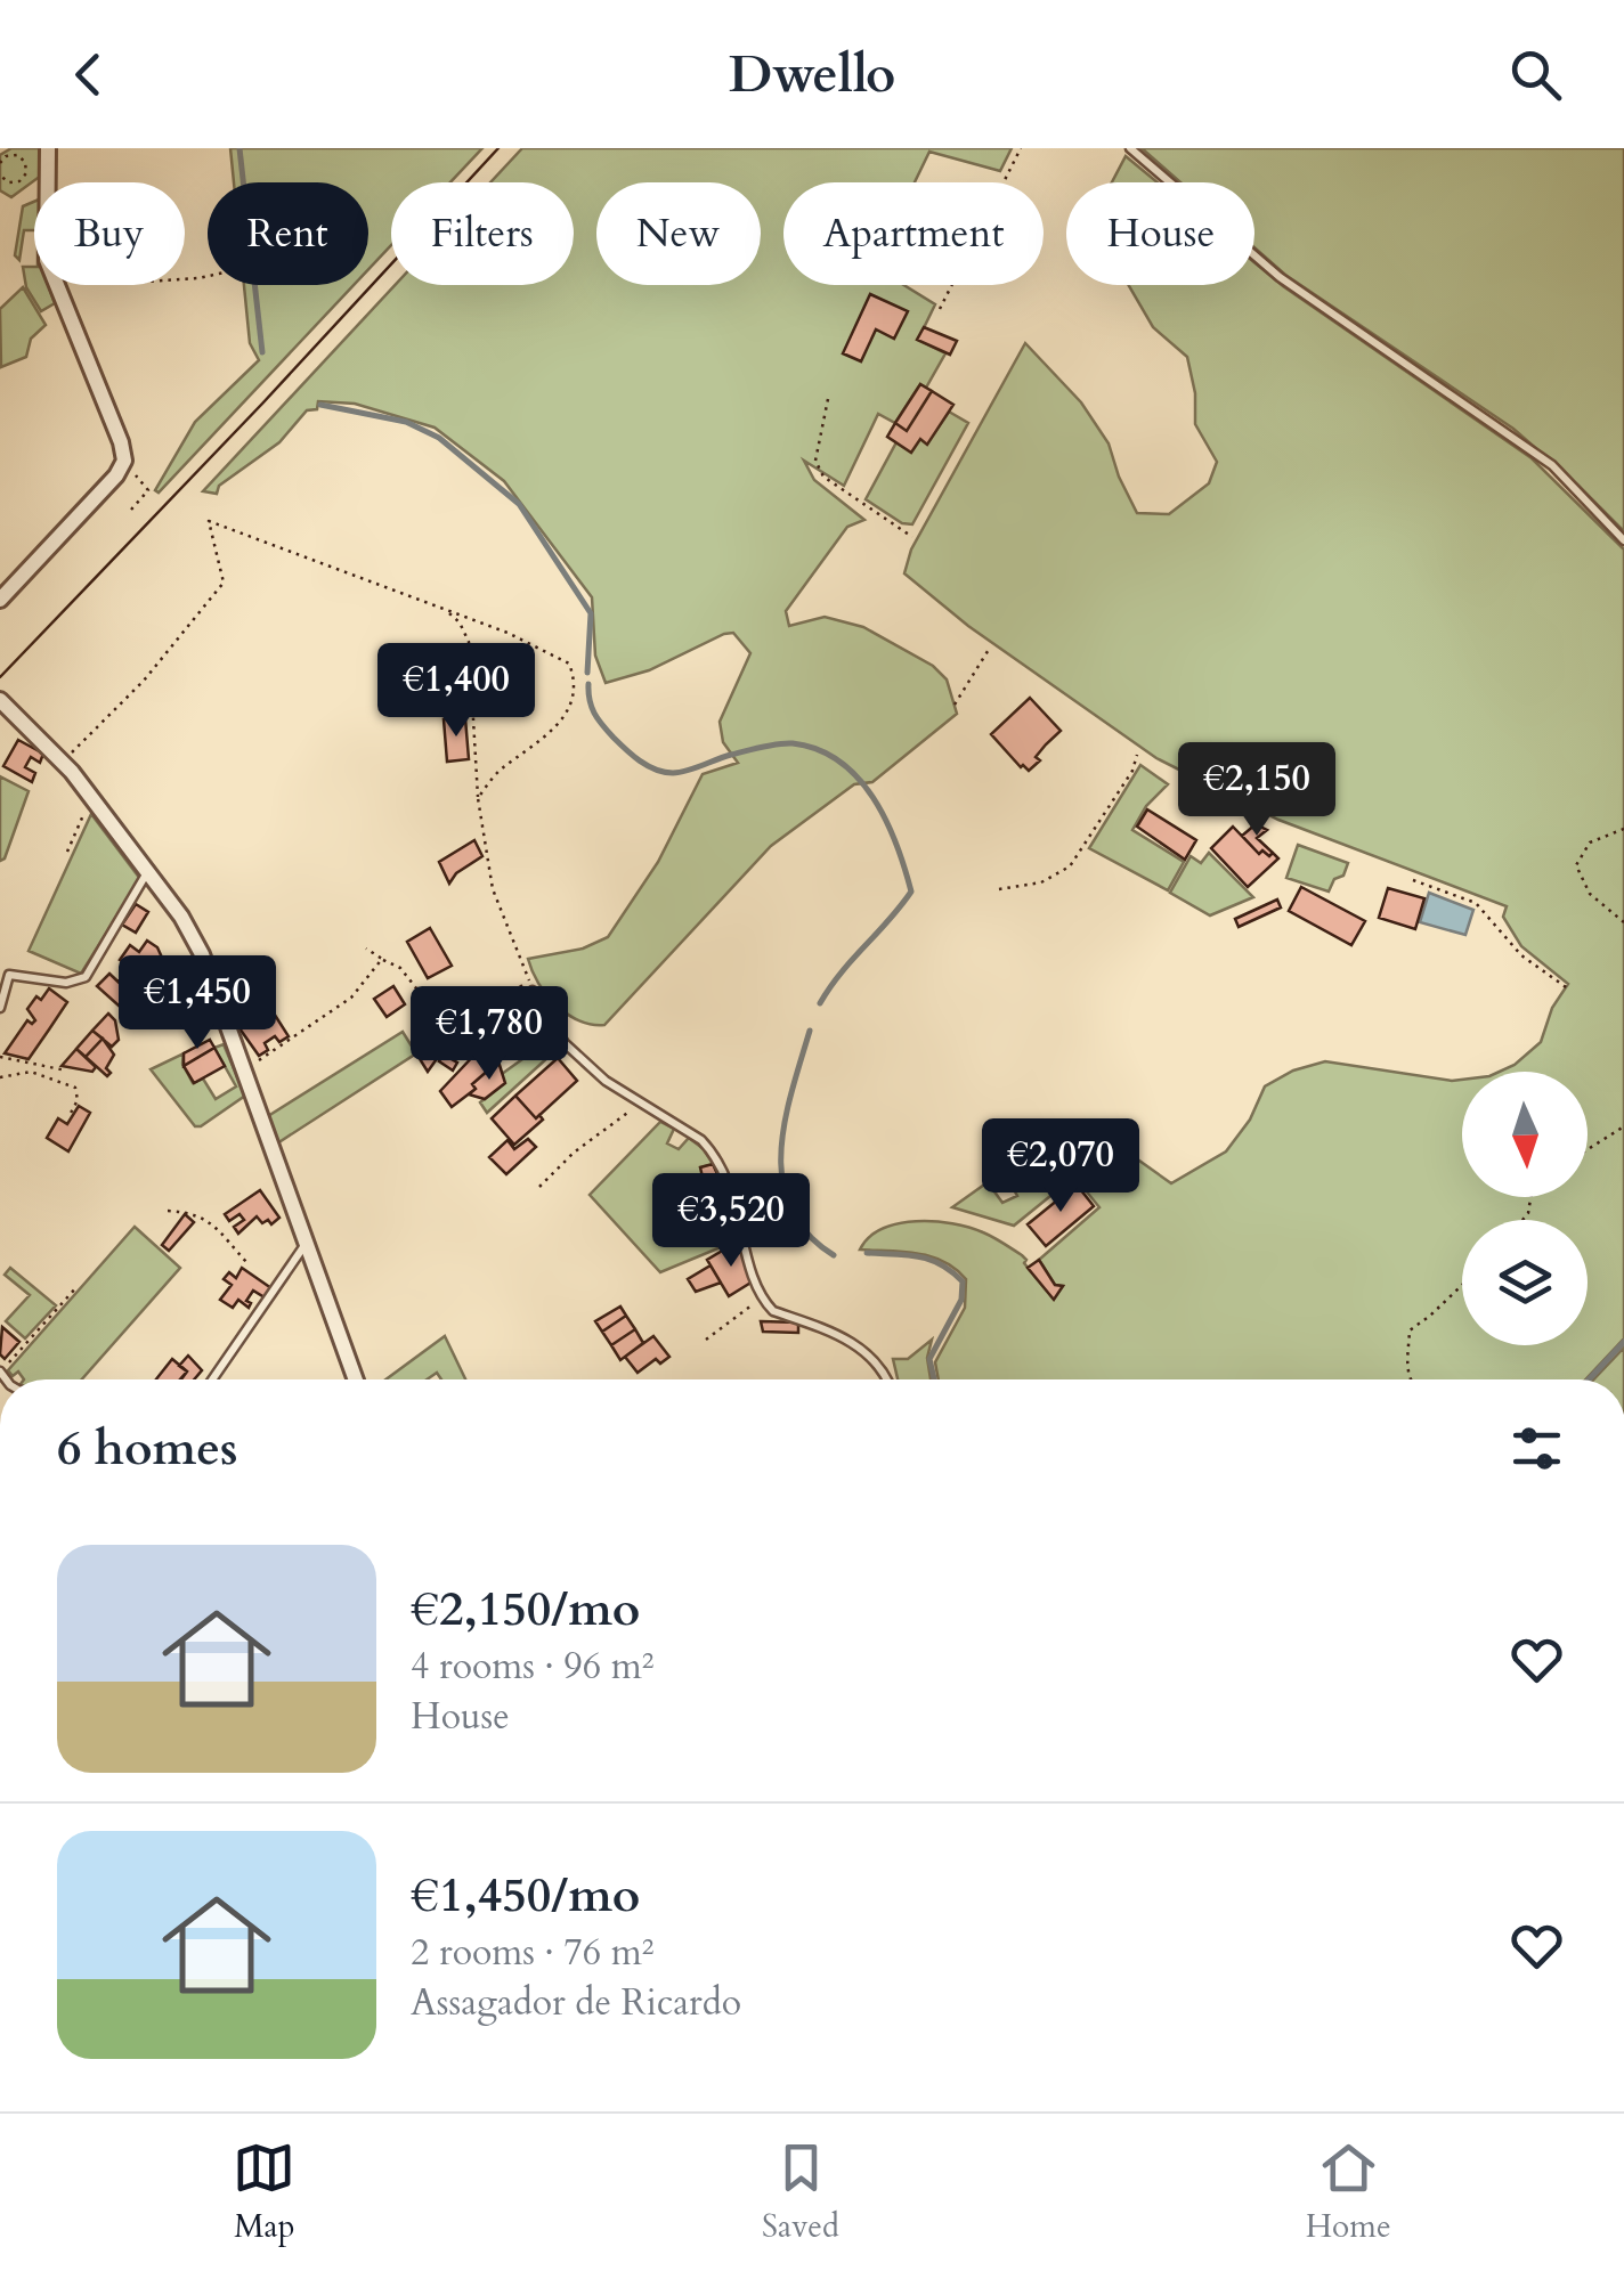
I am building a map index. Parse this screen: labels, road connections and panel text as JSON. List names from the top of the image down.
{
  "north": "bottom",
  "page": {
    "header": "Dwello",
    "chip": [
      "Buy",
      "Rent",
      "Filters",
      "New",
      "Apartment",
      "House"
    ],
    "price": [
      "€1,400",
      "€2,150",
      "€1,450",
      "€1,780",
      "€2,070",
      "€3,520"
    ],
    "heading": "6 homes",
    "list": [
      {
        "name": "€2,150/mo",
        "note": "4 rooms · 96 m² · House"
      },
      {
        "name": "€1,450/mo",
        "note": "2 rooms · 76 m² · Assagador de Ricardo"
      }
    ],
    "tabs": ["Map", "Saved", "Home"]
  }
}
